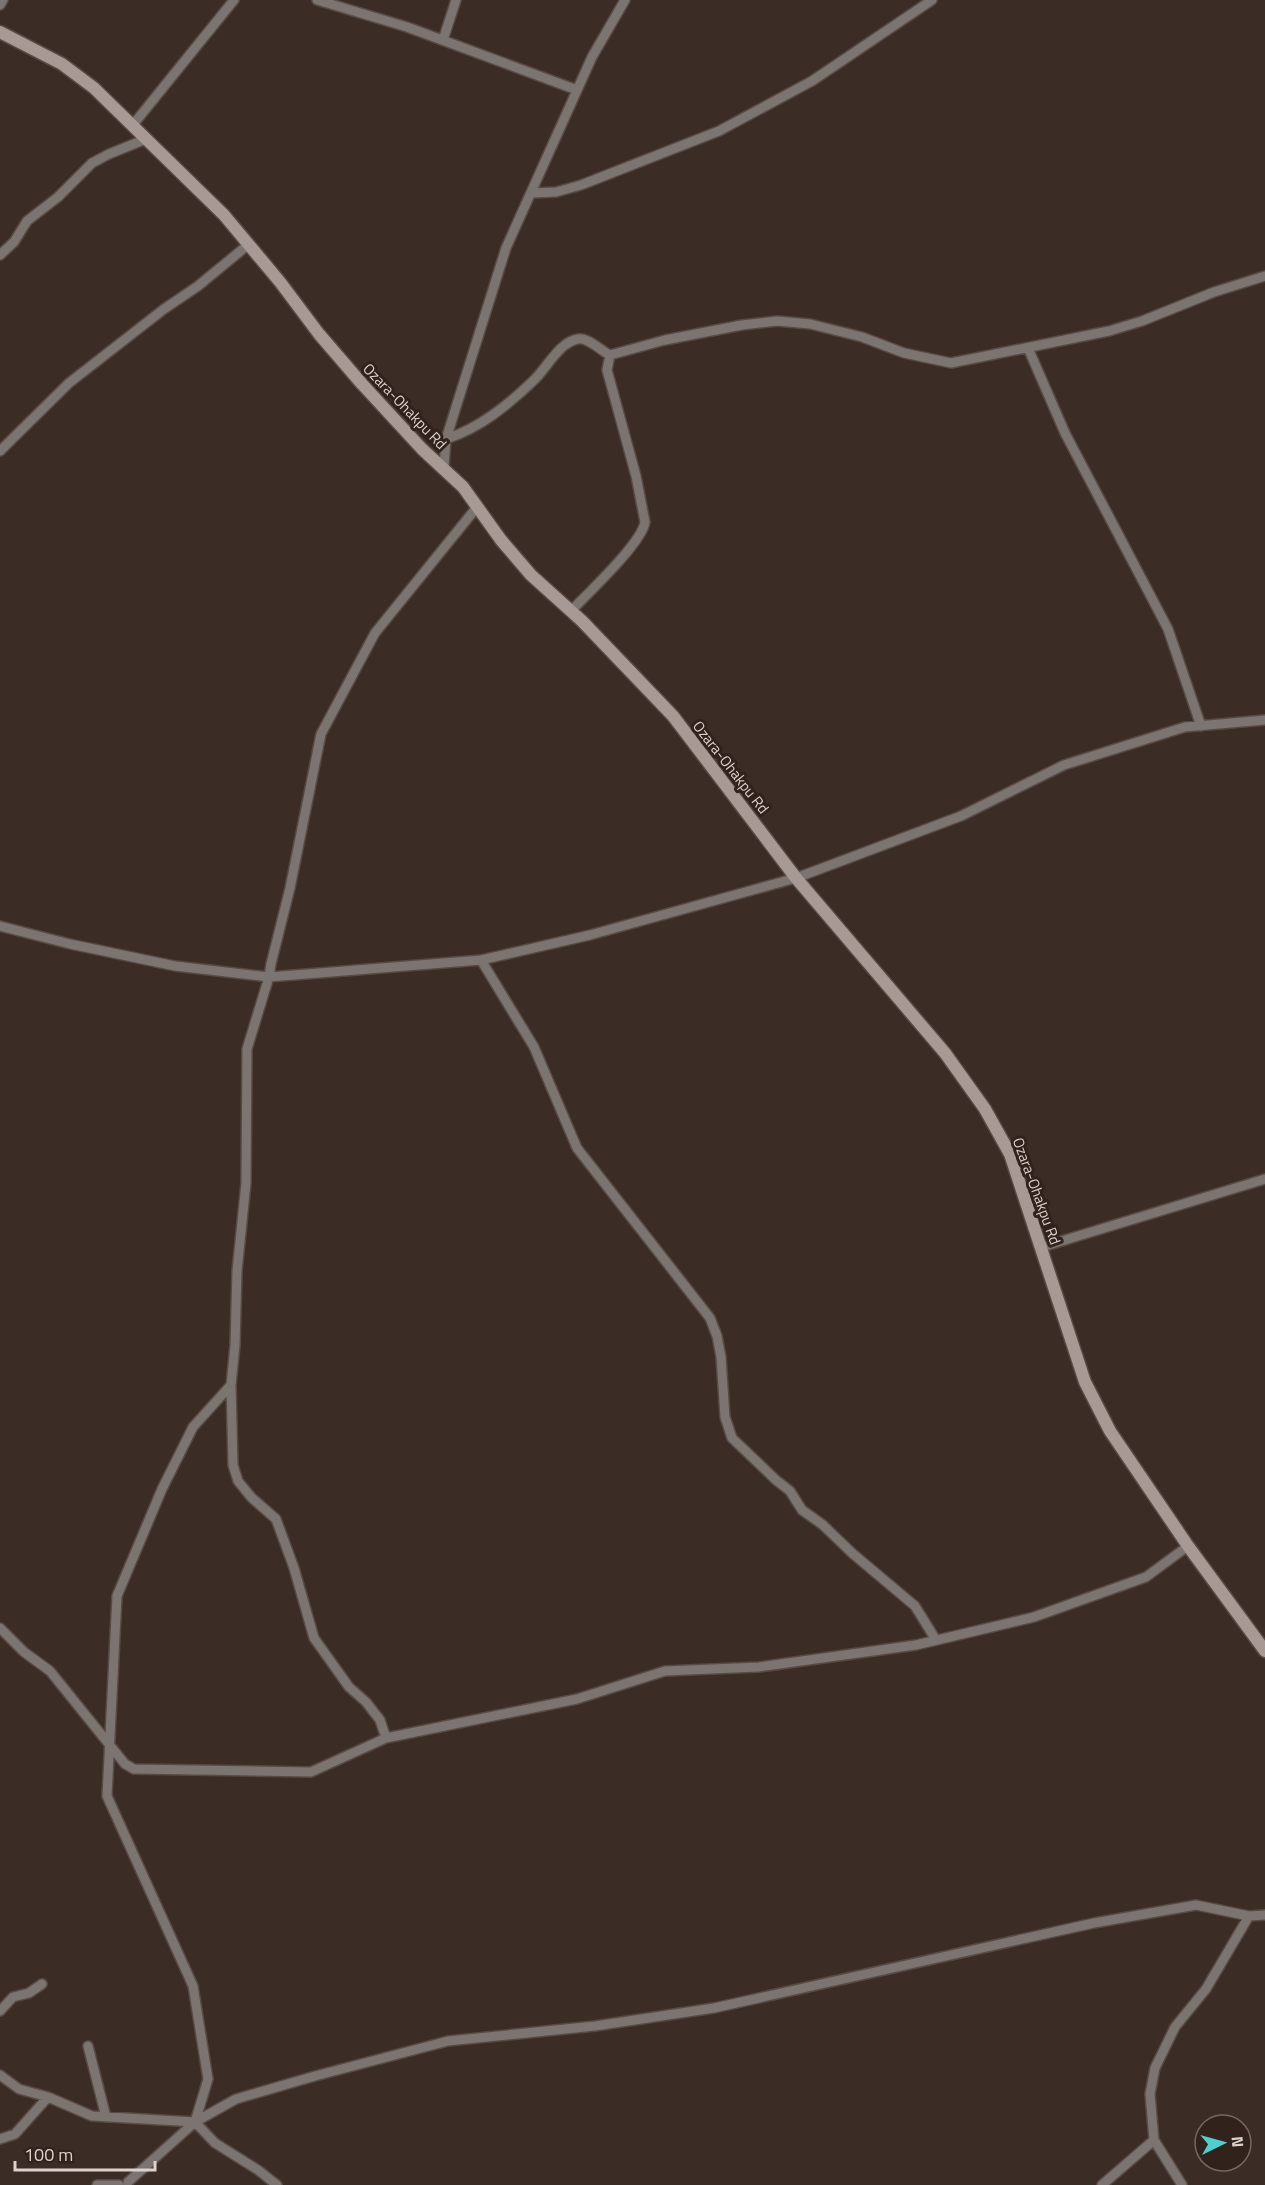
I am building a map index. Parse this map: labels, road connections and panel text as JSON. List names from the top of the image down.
{
  "streets": {
    "main road": ["Ozara-Ohakpu Rd"]
  },
  "scale_bar": "100 m",
  "north": "right"
}
